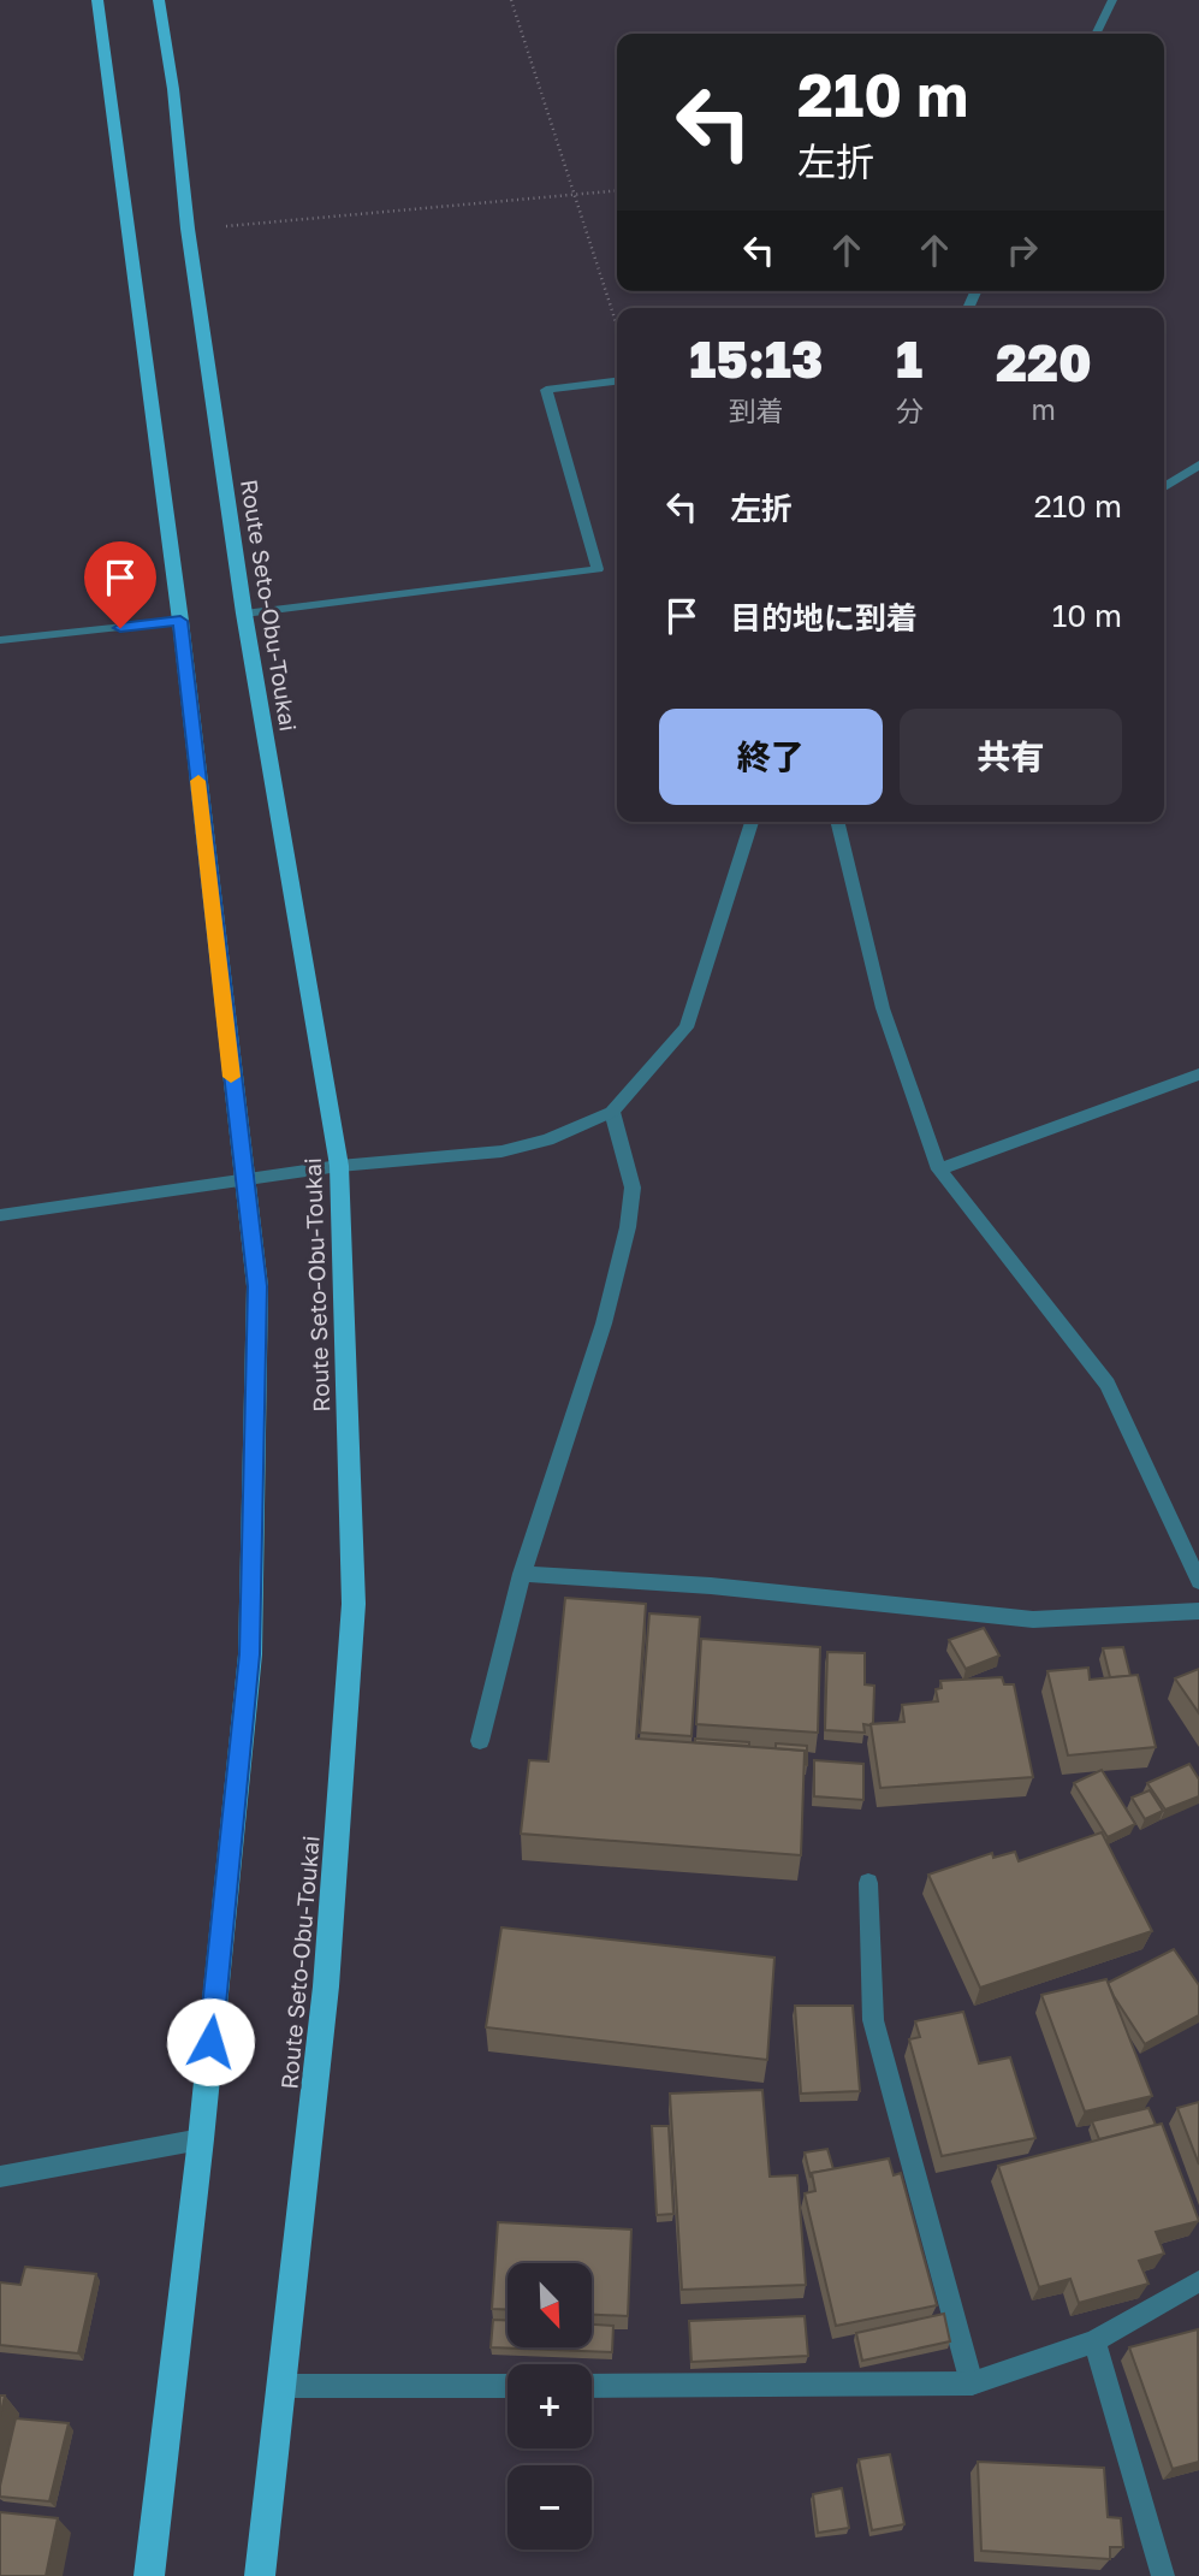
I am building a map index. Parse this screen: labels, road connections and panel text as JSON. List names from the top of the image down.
{
  "streets": {
    "main road": ["Route Seto-Obu-Toukai"]
  },
  "north": "bottom right",
  "page": {
    "turn": ["210 m", "左折"],
    "eta": [
      "15:13",
      "到着",
      "1",
      "分",
      "220",
      "m"
    ],
    "list": [
      {
        "name": "左折",
        "value": "210 m"
      },
      {
        "name": "目的地に到着",
        "value": "10 m"
      }
    ],
    "buttons": ["終了", "共有"],
    "map_buttons": ["+", "−"]
  }
}
